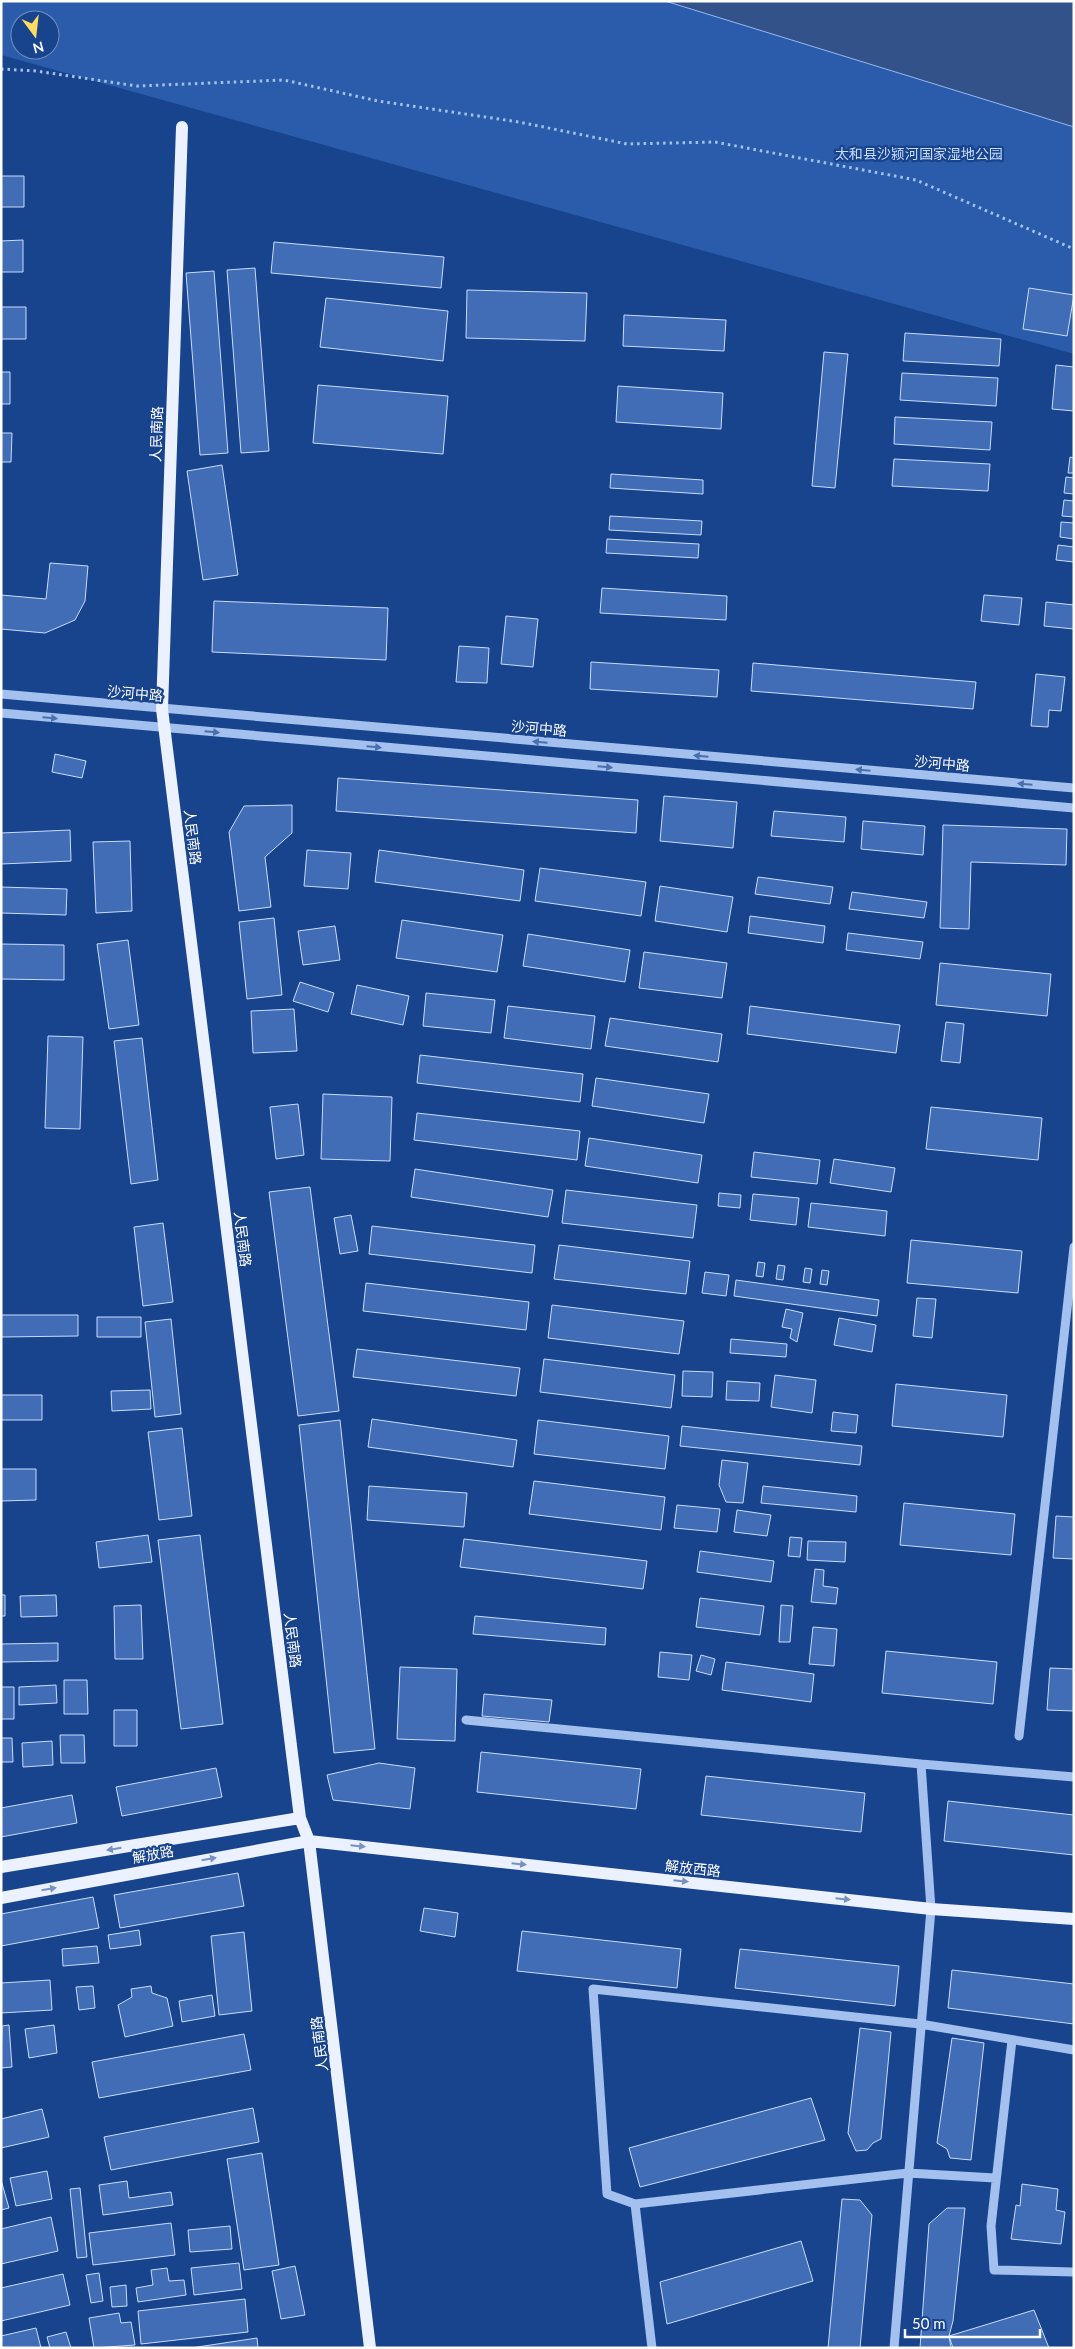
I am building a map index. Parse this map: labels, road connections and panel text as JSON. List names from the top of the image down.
{
  "streets": {
    "main road": ["人民南路", "解放路", "解放西路"],
    "street": ["沙河中路"]
  },
  "crossings": [
    ["人民南路", "沙河中路"],
    ["人民南路", "解放路"],
    ["人民南路", "解放西路"],
    ["解放路", "解放西路"]
  ],
  "one_way": ["解放西路"],
  "parks": ["太和县沙颍河国家湿地公园"],
  "scale_bar": "50 m",
  "north": "bottom"
}
